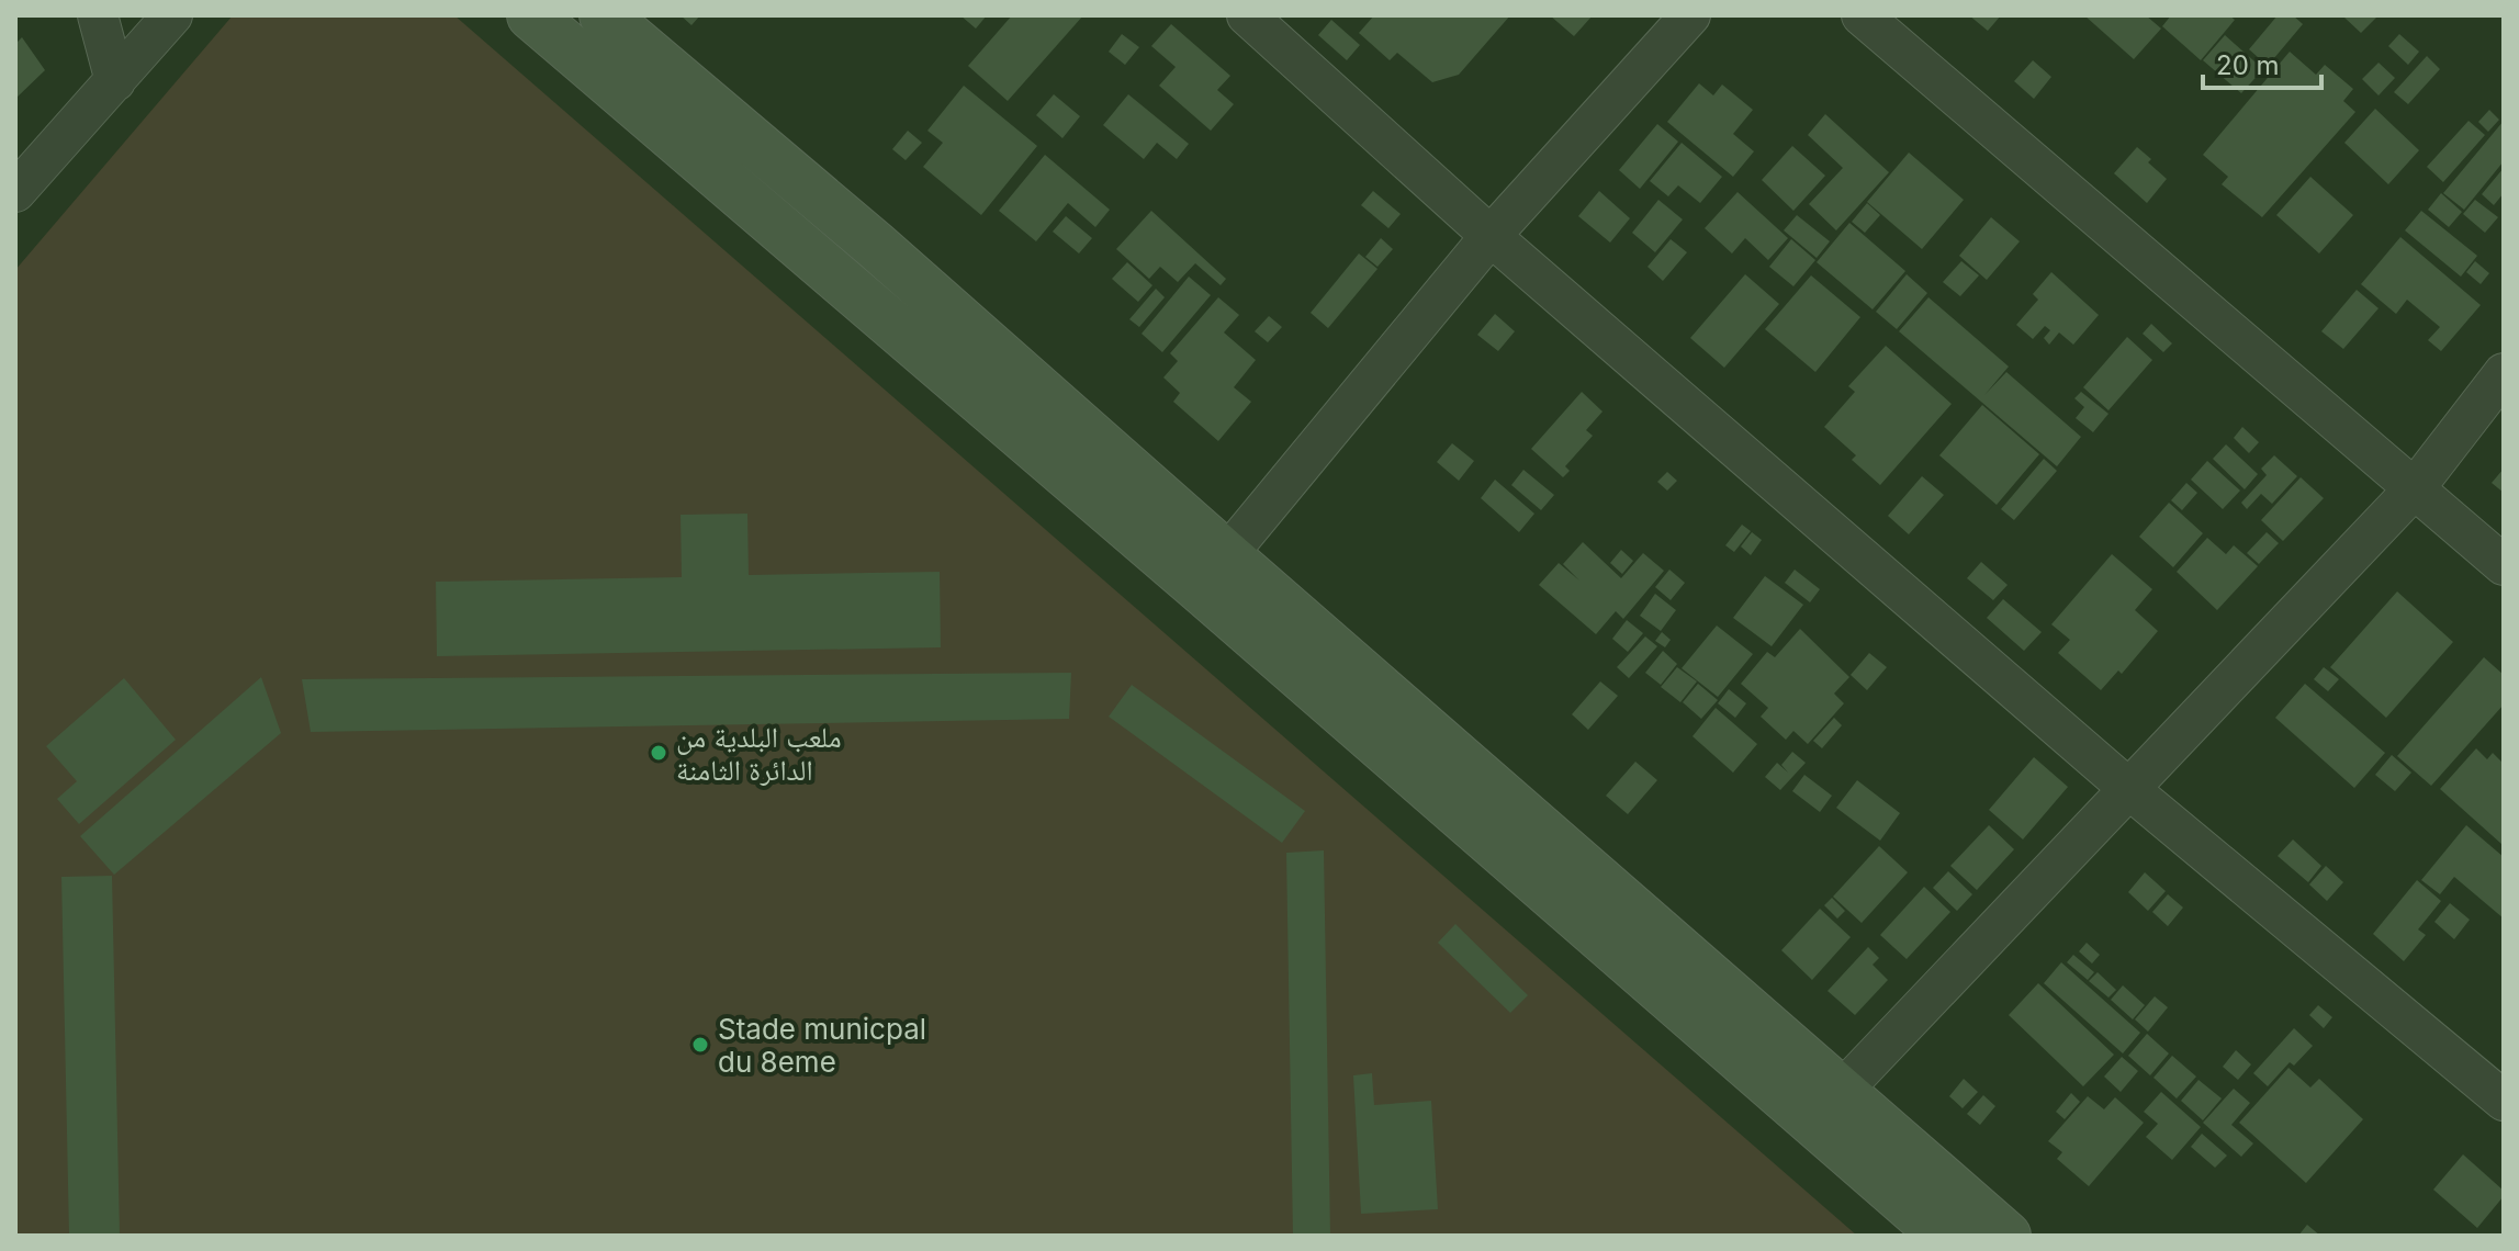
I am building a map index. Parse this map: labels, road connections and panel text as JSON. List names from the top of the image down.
{
  "places": ["ملعب البلدية من الدائرة الثامنة", "Stade municpal du 8eme"],
  "scale_bar": "20 m"
}
